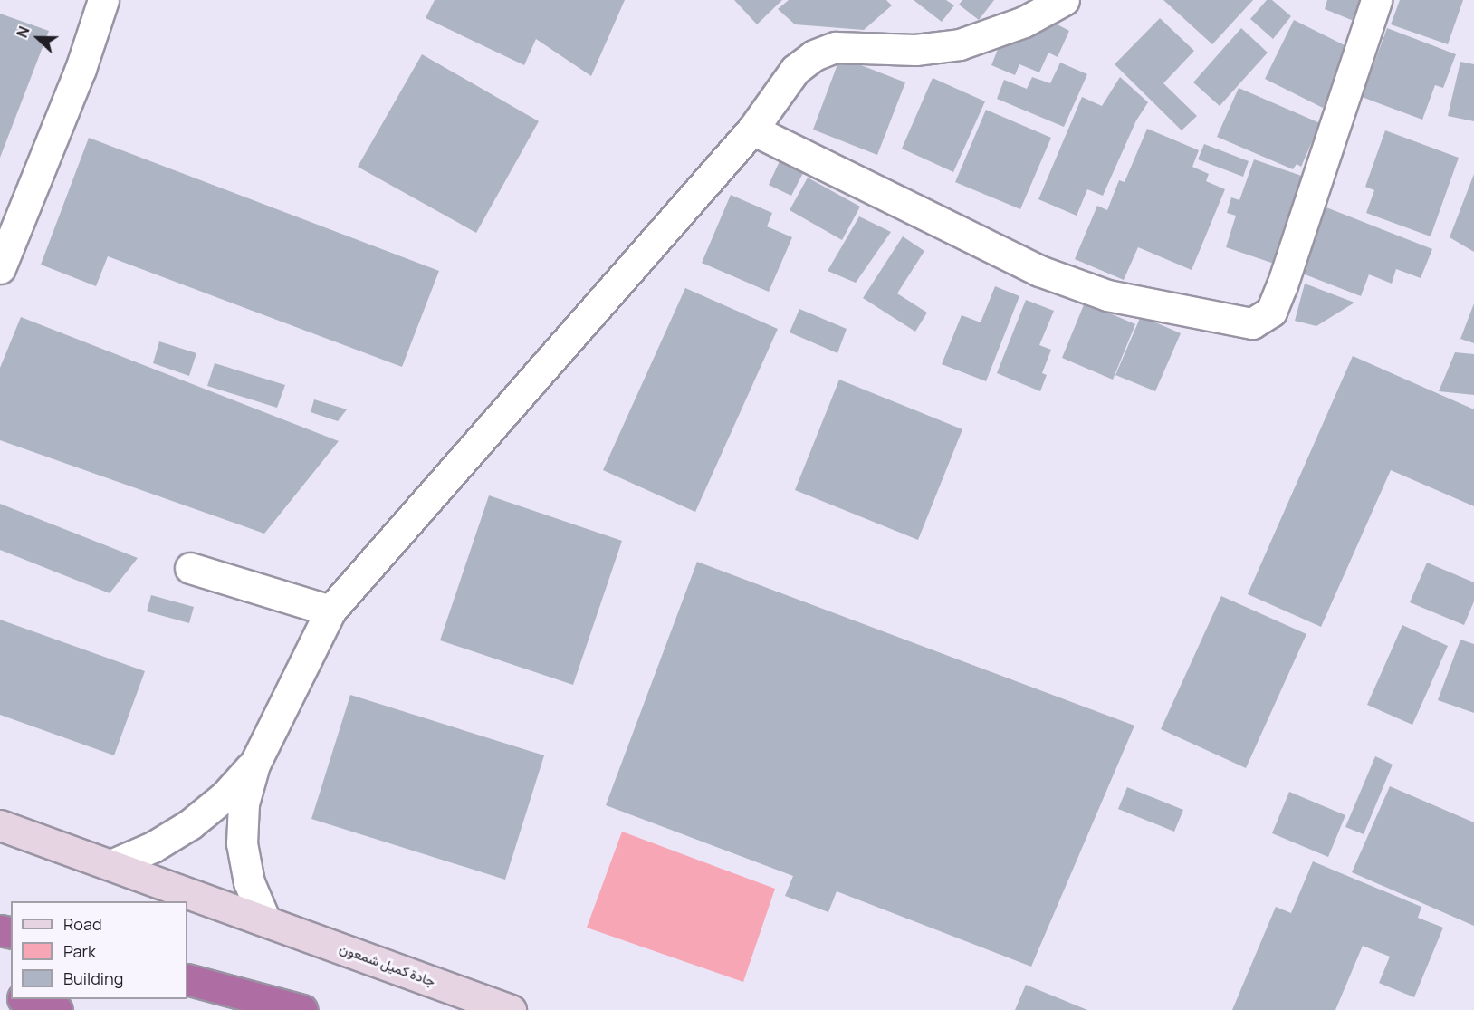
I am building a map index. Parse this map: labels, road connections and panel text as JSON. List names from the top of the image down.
{
  "streets": {
    "main road": ["جادة كميل شمعون"]
  },
  "legend": ["Road", "Park", "Building"],
  "north": "left"
}
